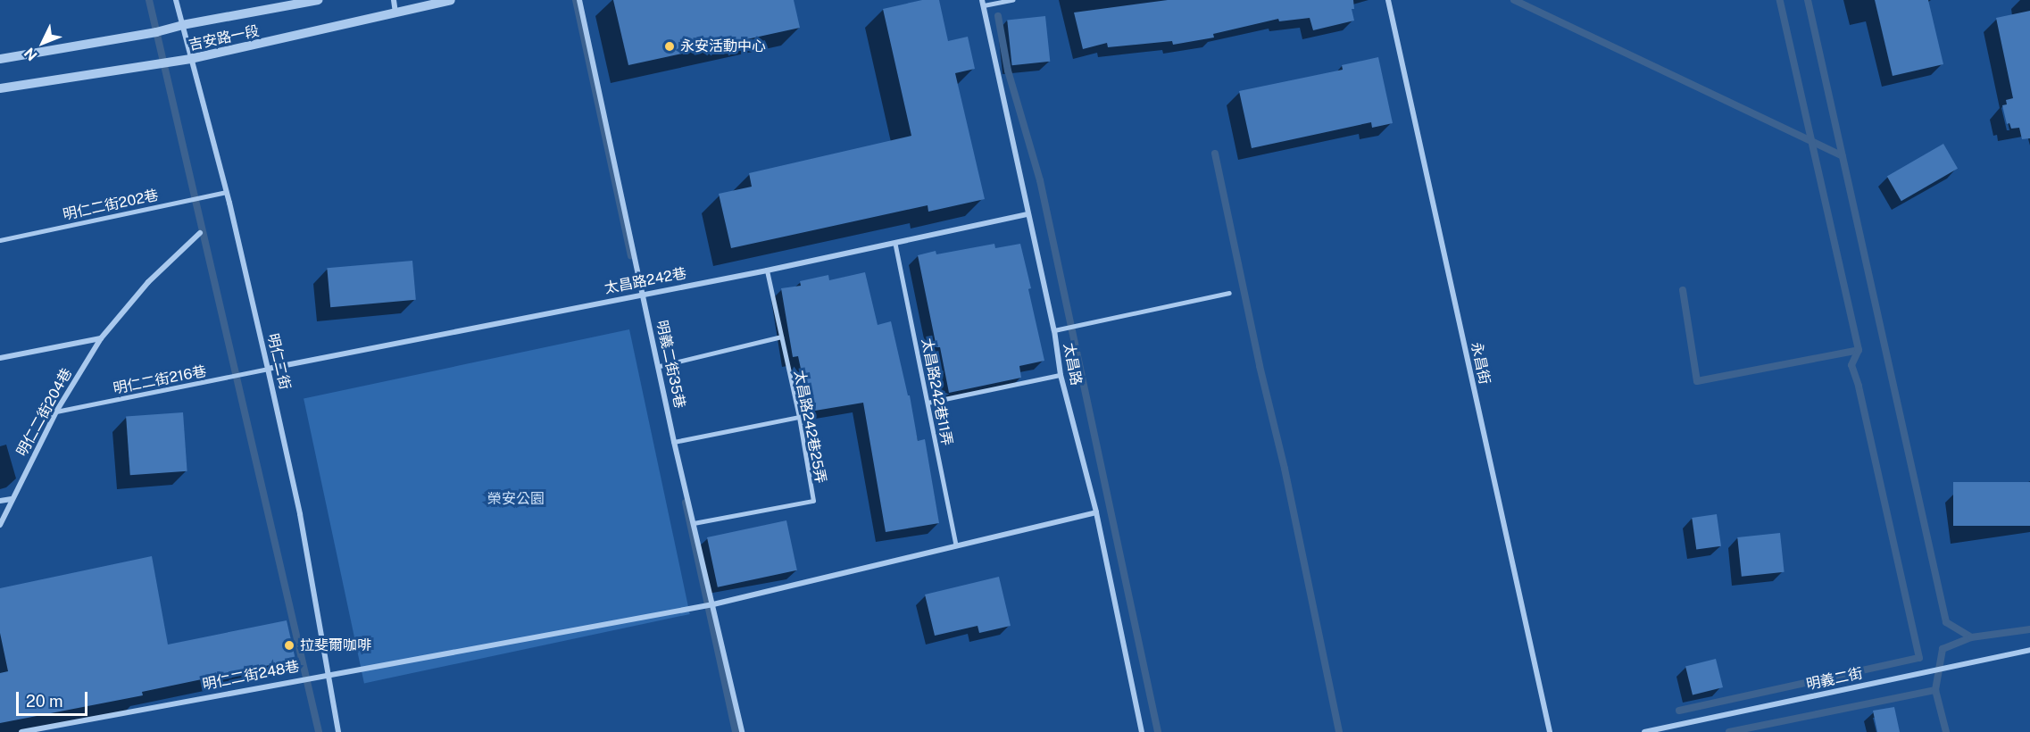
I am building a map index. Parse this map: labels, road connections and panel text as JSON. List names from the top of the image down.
{
  "streets": {
    "street": [
      "吉安路一段",
      "太昌路242巷",
      "明仁二街",
      "永昌街",
      "明義二街35巷",
      "太昌路",
      "明仁二街204巷",
      "明仁二街248巷",
      "明義二街"
    ],
    "lane": [
      "明仁二街202巷",
      "明仁二街216巷",
      "太昌路242巷11弄",
      "太昌路242巷25弄"
    ]
  },
  "crossings": [
    ["吉安路一段", "明仁二街"],
    ["明仁二街202巷", "明仁二街"],
    ["太昌路242巷", "明仁二街"],
    ["太昌路242巷", "明義二街35巷"],
    ["太昌路242巷", "太昌路"],
    ["太昌路242巷", "明仁二街216巷"],
    ["太昌路242巷", "太昌路242巷11弄"],
    ["太昌路242巷", "太昌路242巷25弄"],
    ["明仁二街", "明仁二街216巷"],
    ["明仁二街", "明仁二街248巷"],
    ["明義二街35巷", "太昌路242巷25弄"],
    ["明義二街35巷", "明仁二街248巷"],
    ["太昌路", "明仁二街248巷"],
    ["明仁二街216巷", "明仁二街204巷"],
    ["太昌路242巷11弄", "明仁二街248巷"]
  ],
  "parks": ["榮安公園"],
  "places": ["永安活動中心", "拉斐爾咖啡"],
  "scale_bar": "20 m",
  "north": "bottom left"
}
